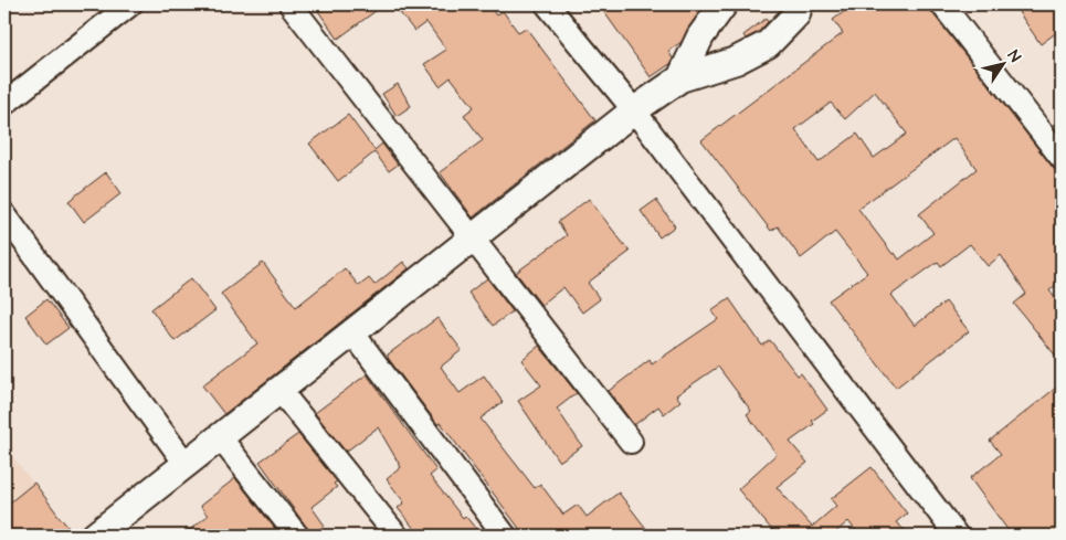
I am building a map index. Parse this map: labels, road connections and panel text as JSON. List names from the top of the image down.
{
  "north": "top right"
}
